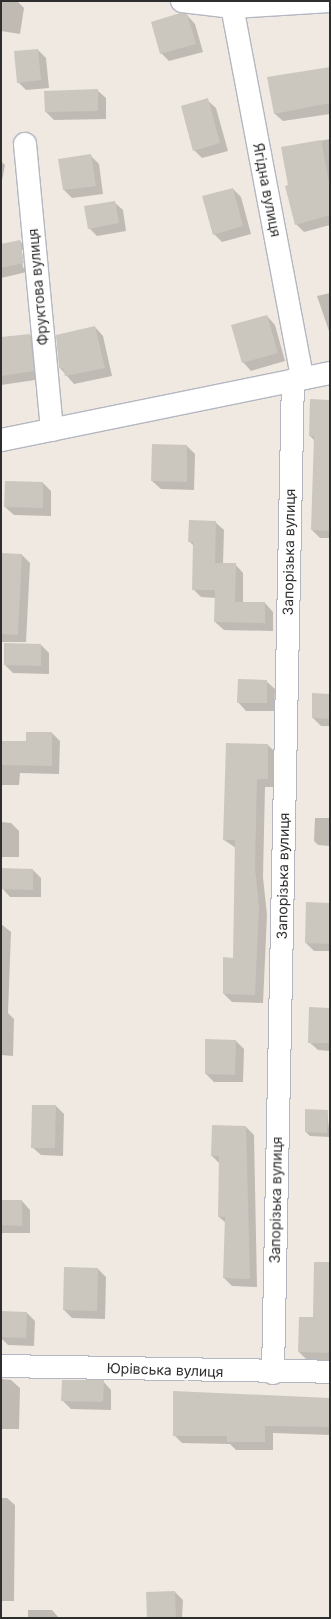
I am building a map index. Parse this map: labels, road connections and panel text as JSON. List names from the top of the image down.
{
  "streets": {
    "street": [
      "Ягідна вулиця",
      "Фруктова вулиця",
      "Запорізька вулиця",
      "Юрівська вулиця"
    ]
  },
  "crossings": [
    ["Ягідна вулиця", "Запорізька вулиця"],
    ["Запорізька вулиця", "Юрівська вулиця"]
  ]
}
